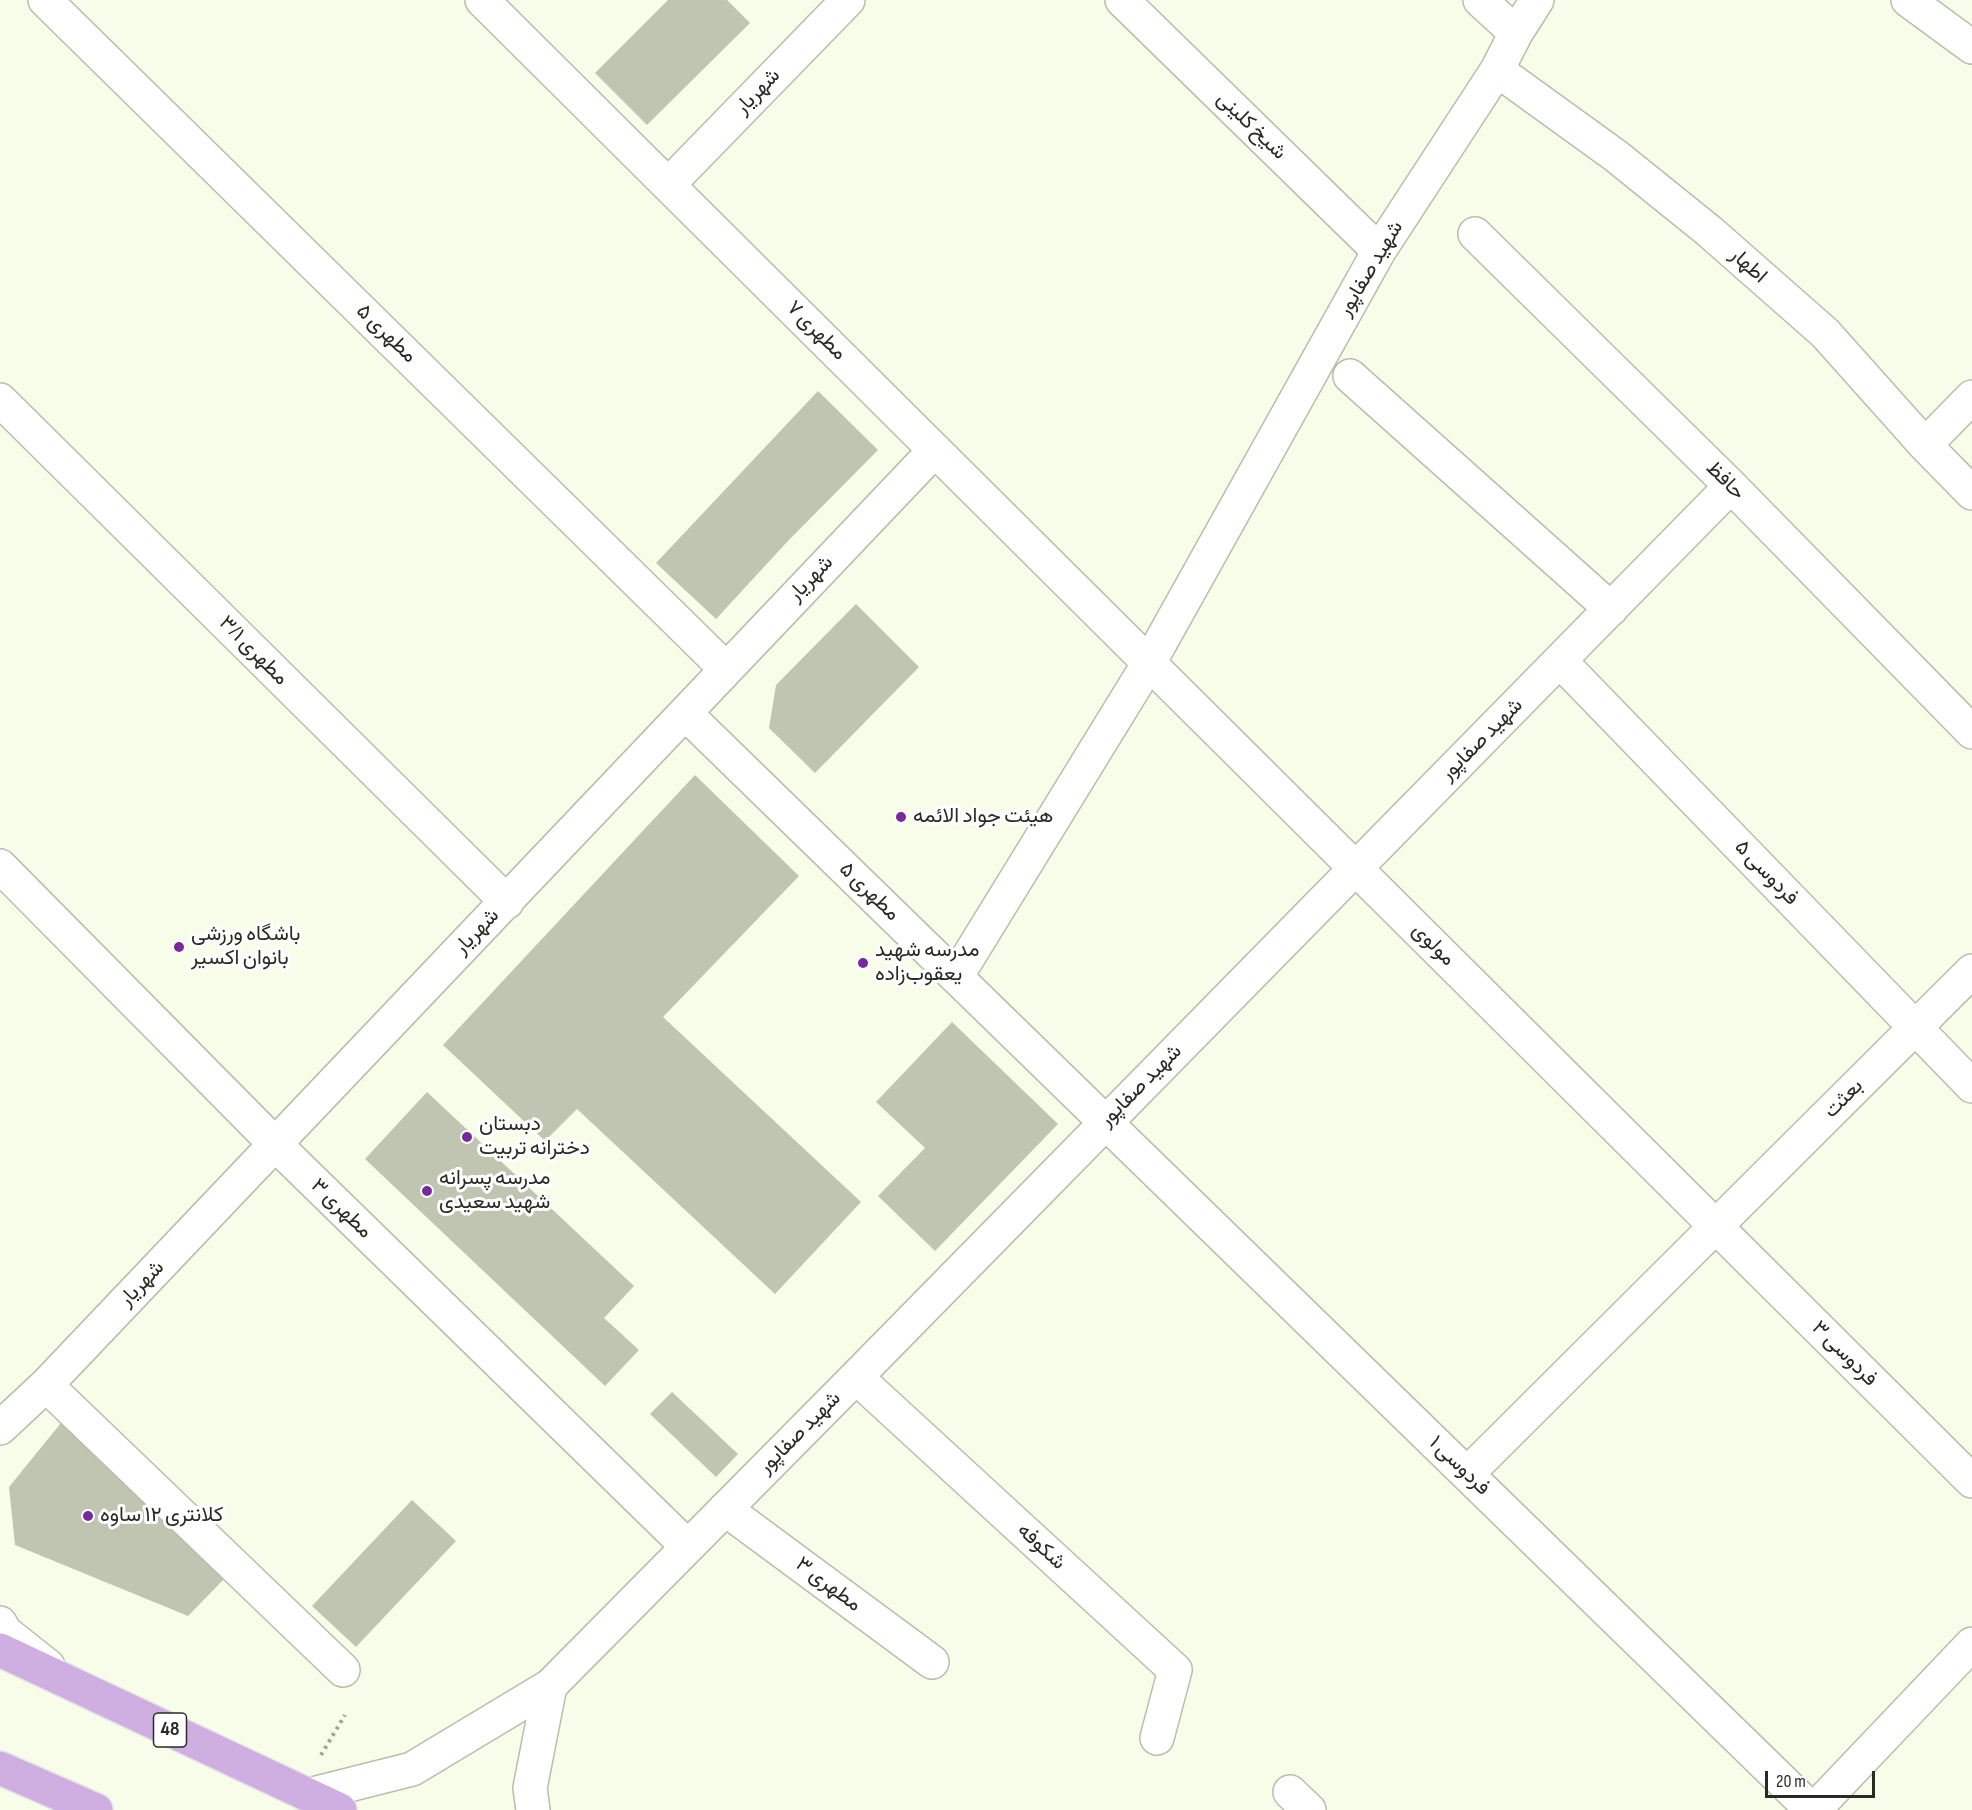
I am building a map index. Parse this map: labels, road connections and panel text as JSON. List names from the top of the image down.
{
  "streets": {
    "main road": ["48"],
    "street": [
      "شهریار",
      "شیخ کلینی",
      "اطهار",
      "شهید صفاپور",
      "مطهری ۷",
      "مطهری ۵",
      "حافظ",
      "مطهری ۳/۱",
      "فردوسی ۵",
      "مولوی",
      "بعثت",
      "مطهری ۳",
      "فردوسی ۳",
      "فردوسی ۱",
      "شکوفه"
    ]
  },
  "crossings": [
    ["شهریار", "مطهری ۷"],
    ["شهریار", "مطهری ۵"],
    ["شهریار", "مطهری ۳/۱"],
    ["شهریار", "مطهری ۳"],
    ["شیخ کلینی", "شهید صفاپور"],
    ["اطهار", "شهید صفاپور"],
    ["شهید صفاپور", "مطهری ۷"],
    ["شهید صفاپور", "مطهری ۵"],
    ["شهید صفاپور", "حافظ"],
    ["شهید صفاپور", "فردوسی ۵"],
    ["شهید صفاپور", "مولوی"],
    ["شهید صفاپور", "مطهری ۳"],
    ["شهید صفاپور", "فردوسی ۱"],
    ["شهید صفاپور", "شکوفه"],
    ["شهید صفاپور", "48"],
    ["مطهری ۷", "مولوی"],
    ["مطهری ۵", "فردوسی ۱"],
    ["فردوسی ۵", "بعثت"],
    ["مولوی", "بعثت"],
    ["مولوی", "فردوسی ۳"],
    ["بعثت", "فردوسی ۳"],
    ["بعثت", "فردوسی ۱"]
  ],
  "places": [
    "هیئت جواد الائمه",
    "باشگاه ورزشی بانوان اکسیر",
    "مدرسه شهید یعقوب‌زاده",
    "دبستان دخترانه تربیت",
    "مدرسه پسرانه شهید سعیدی",
    "کلانتری ۱۲ ساوه"
  ],
  "scale_bar": "20 m"
}
